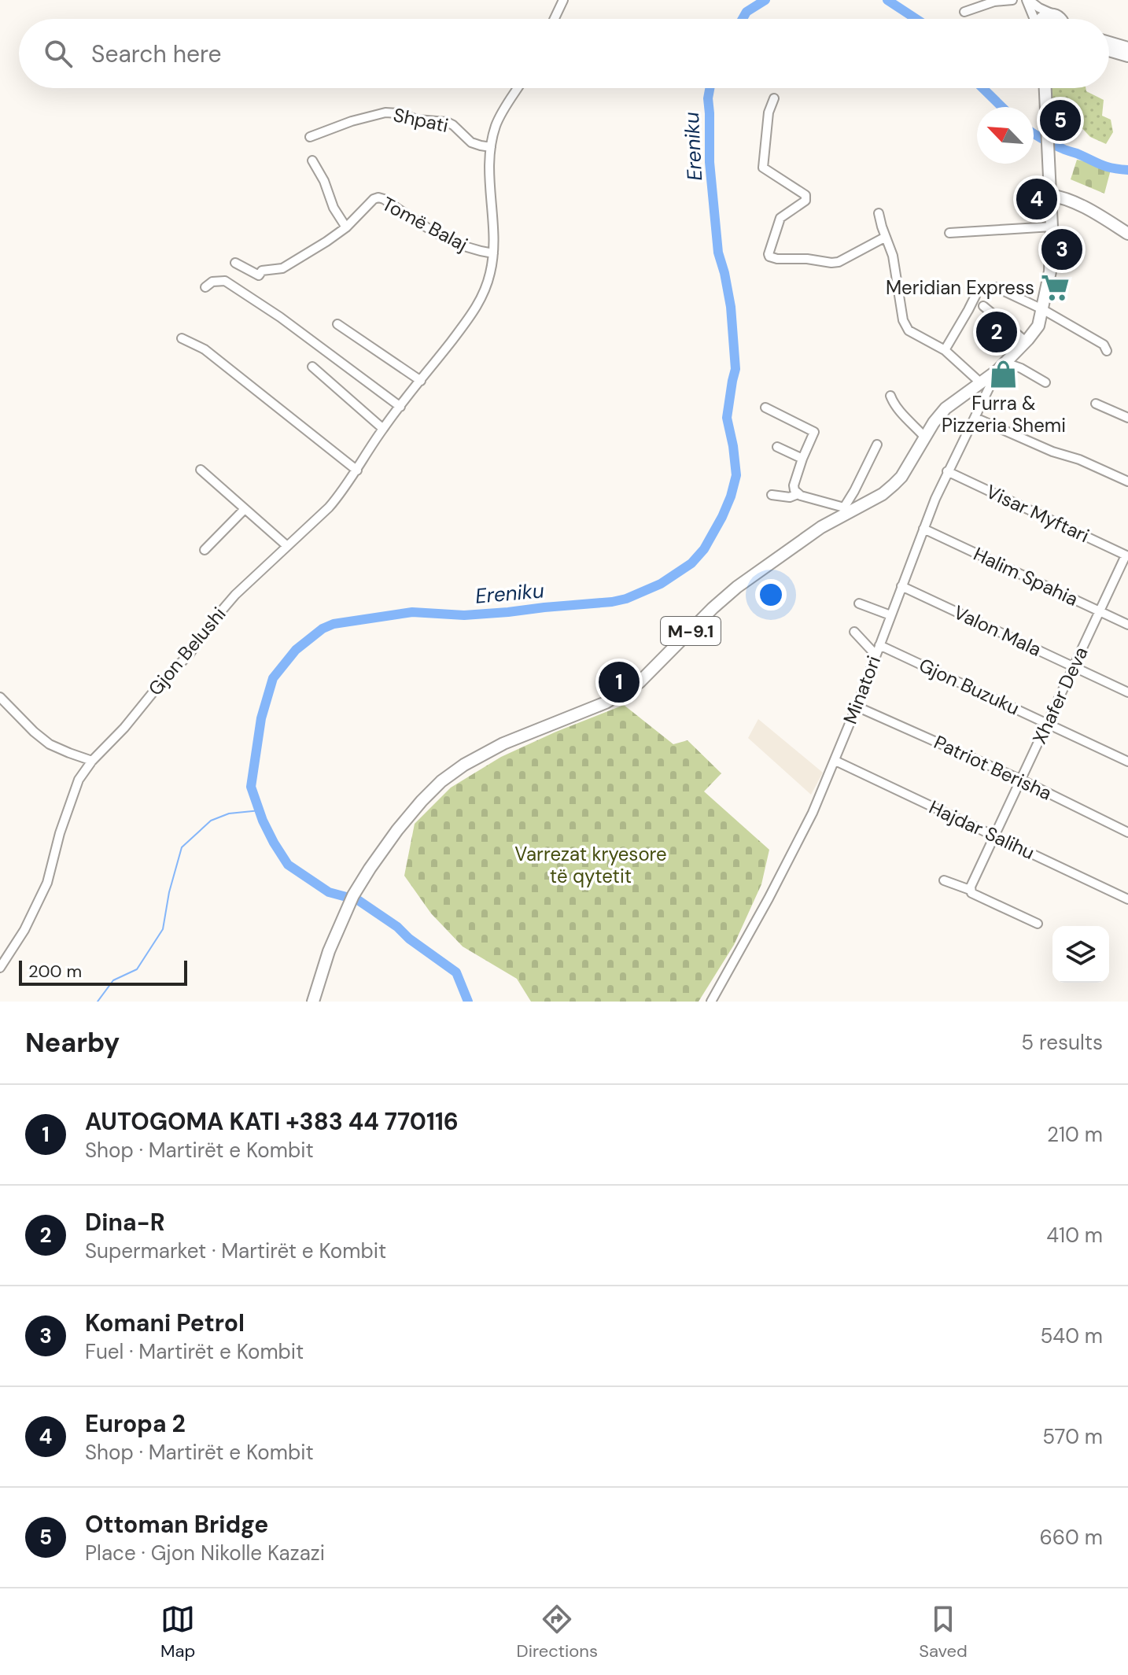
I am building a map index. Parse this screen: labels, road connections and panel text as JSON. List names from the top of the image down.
{
  "streets": {
    "main road": ["M-9.1"],
    "street": [
      "Shpati",
      "Tomë Balaj",
      "Visar Myftari",
      "Halim Spahia",
      "Valon Mala",
      "Gjon Belushi",
      "Gjon Buzuku",
      "Minatori",
      "Xhafer Deva",
      "Patriot Berisha",
      "Hajdar Salihu"
    ]
  },
  "crossings": [
    ["Shpati", "Gjon Belushi"],
    ["Tomë Balaj", "Gjon Belushi"],
    ["Visar Myftari", "Minatori"],
    ["Visar Myftari", "Xhafer Deva"],
    ["Halim Spahia", "Minatori"],
    ["Halim Spahia", "Xhafer Deva"],
    ["M-9.1", "Minatori"],
    ["Valon Mala", "Minatori"],
    ["Valon Mala", "Xhafer Deva"],
    ["Gjon Buzuku", "Minatori"],
    ["Gjon Buzuku", "Xhafer Deva"],
    ["Minatori", "Patriot Berisha"],
    ["Minatori", "Hajdar Salihu"],
    ["Xhafer Deva", "Patriot Berisha"],
    ["Xhafer Deva", "Hajdar Salihu"]
  ],
  "water": ["Ereniku"],
  "parks": ["Varrezat kryesore të qytetit"],
  "places": {
    "supermarket": ["Meridian Express"],
    "shop": ["Furra & Pizzeria Shemi"]
  },
  "scale_bar": "200 m",
  "north": "top left",
  "page": {
    "search": "Search here",
    "pins": [
      "5",
      "4",
      "3",
      "2",
      "1"
    ],
    "scale": "200 m",
    "heading": ["Nearby", "5 results"],
    "list": [
      {
        "mark": "1",
        "name": "AUTOGOMA KATI +383 44 770116",
        "note": "Shop · Martirët e Kombit",
        "value": "210 m"
      },
      {
        "mark": "2",
        "name": "Dina-R",
        "note": "Supermarket · Martirët e Kombit",
        "value": "410 m"
      },
      {
        "mark": "3",
        "name": "Komani Petrol",
        "note": "Fuel · Martirët e Kombit",
        "value": "540 m"
      },
      {
        "mark": "4",
        "name": "Europa 2",
        "note": "Shop · Martirët e Kombit",
        "value": "570 m"
      },
      {
        "mark": "5",
        "name": "Ottoman Bridge",
        "note": "Place · Gjon Nikolle Kazazi",
        "value": "660 m"
      }
    ],
    "nav": ["Map", "Directions", "Saved"]
  }
}
